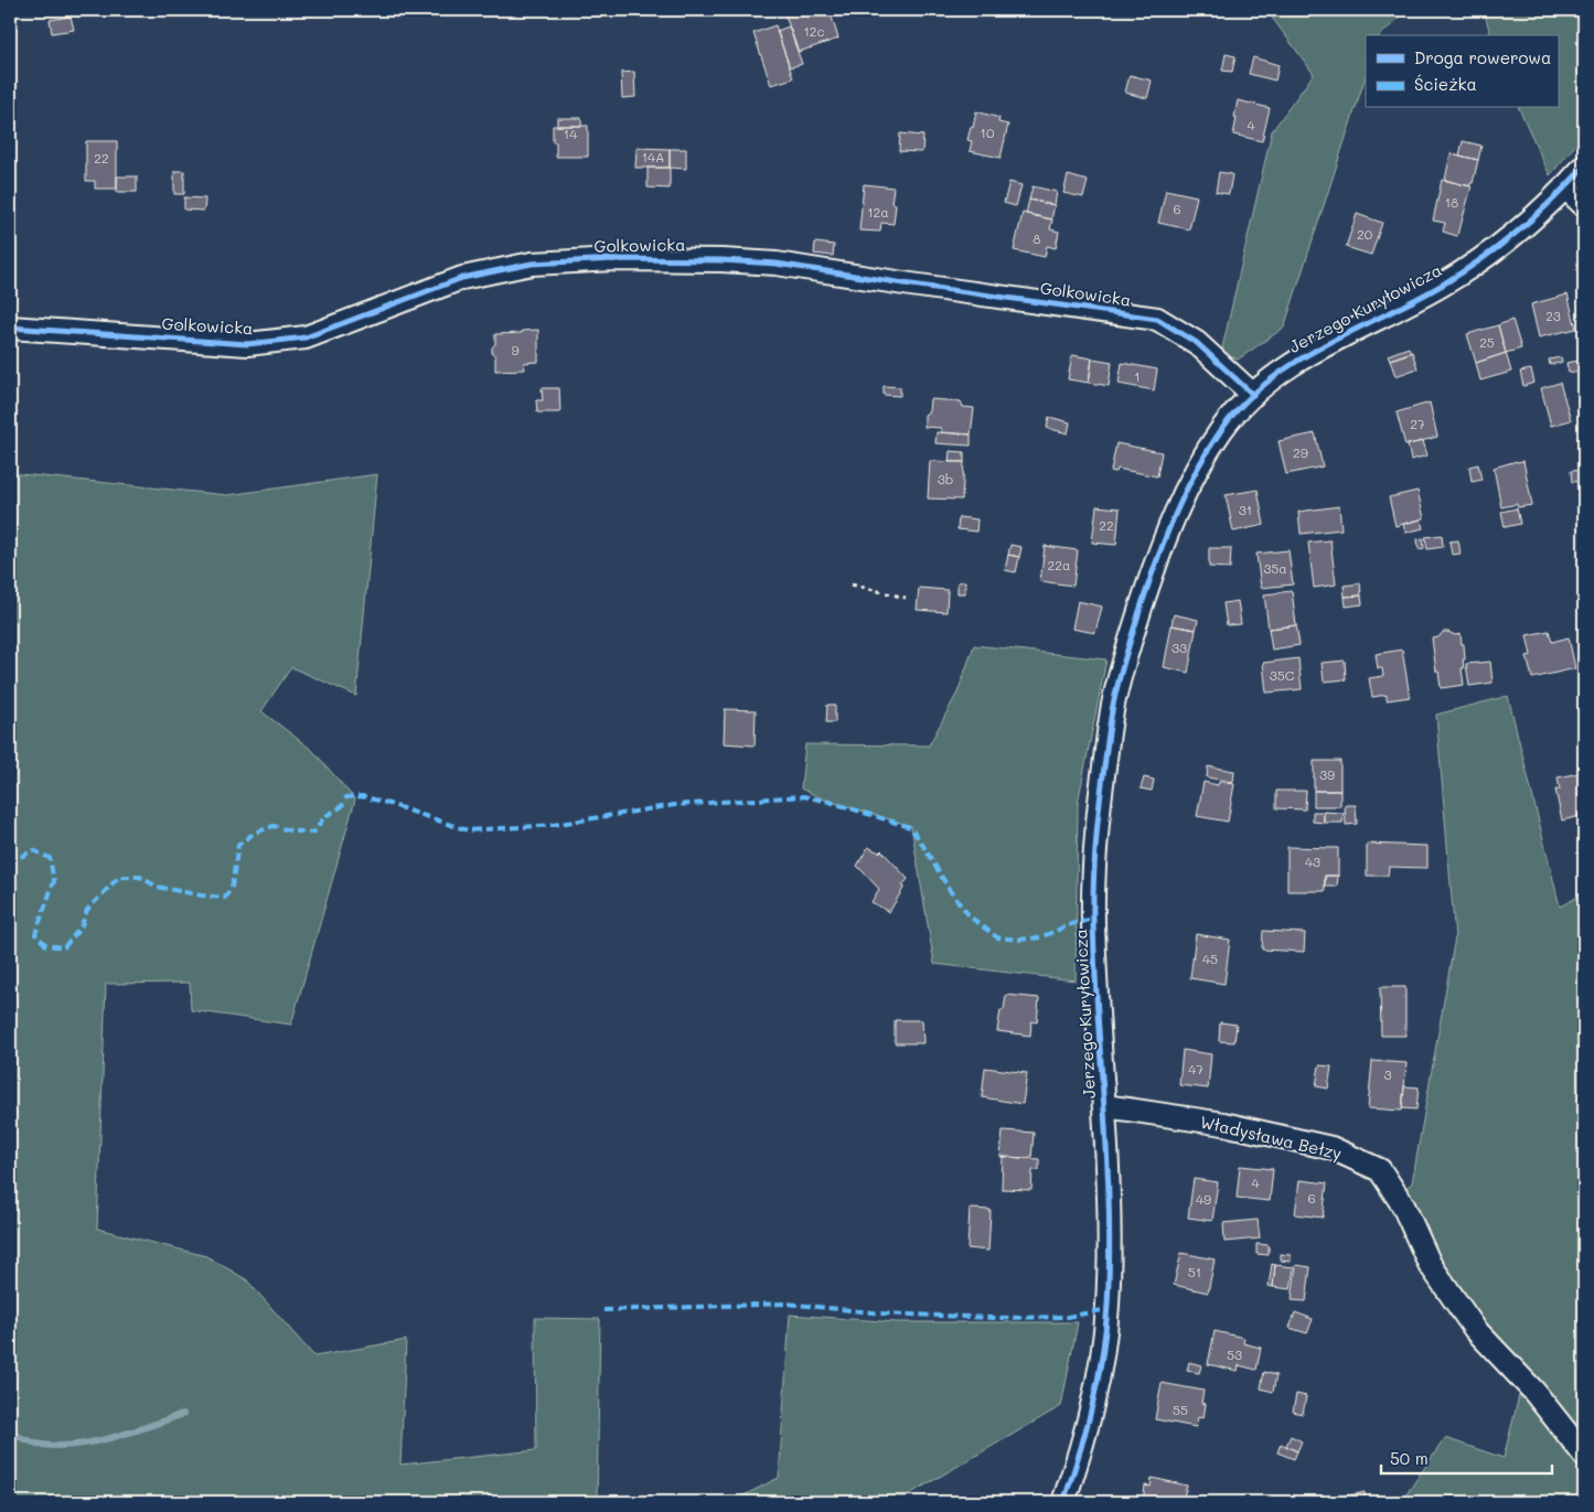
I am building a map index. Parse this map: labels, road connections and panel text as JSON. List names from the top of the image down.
{
  "streets": {
    "street": ["Golkowicka", "Jerzego Kuryłowicza", "Władysława Bełzy"]
  },
  "crossings": [
    ["Golkowicka", "Jerzego Kuryłowicza"],
    ["Jerzego Kuryłowicza", "Władysława Bełzy"]
  ],
  "house_numbers": [
    "12c",
    "4",
    "10",
    "14",
    "14A",
    "22",
    "18",
    "6",
    "12a",
    "20",
    "8",
    "23",
    "25",
    "9",
    "1",
    "27",
    "29",
    "3b",
    "31",
    "22",
    "22a",
    "35a",
    "33",
    "35C",
    "39",
    "43",
    "45",
    "47",
    "3",
    "4",
    "6",
    "49",
    "51",
    "53",
    "55"
  ],
  "legend": ["Droga rowerowa", "Ścieżka"],
  "scale_bar": "50 m"
}
